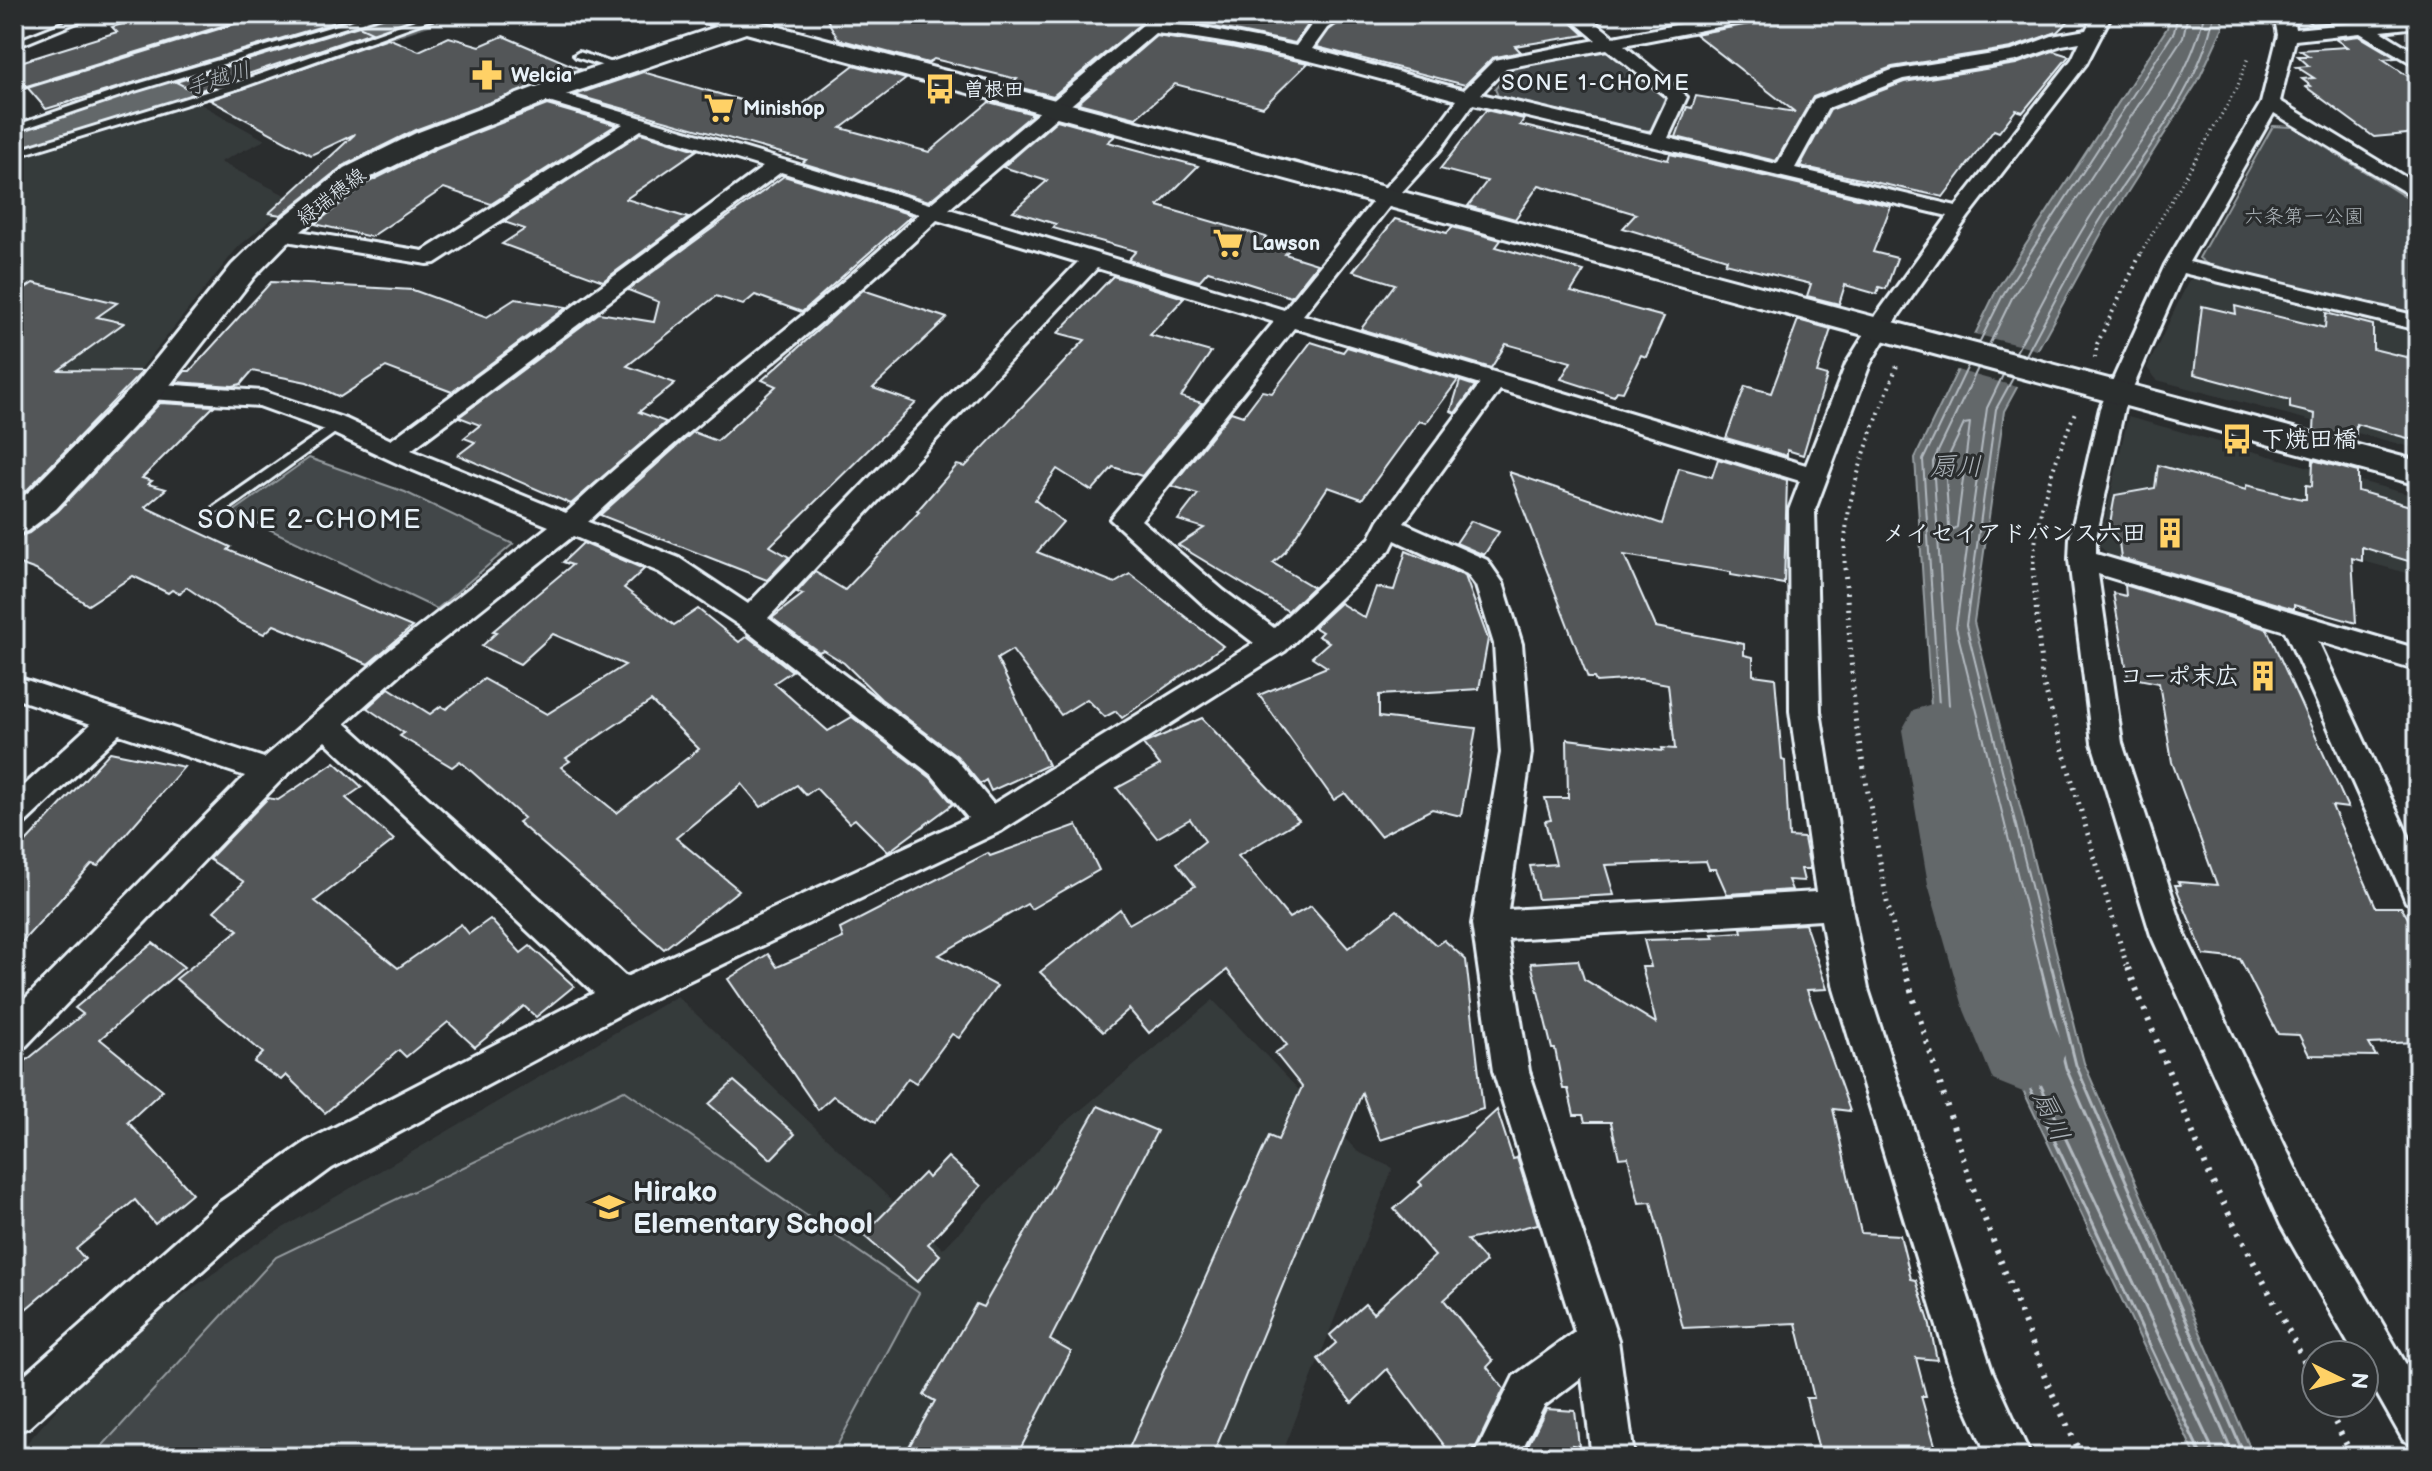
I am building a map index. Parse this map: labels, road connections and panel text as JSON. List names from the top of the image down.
{
  "streets": {
    "street": ["緑瑞穂線"]
  },
  "districts": ["SONE 1-CHOME", "SONE 2-CHOME"],
  "water": ["手越川", "扇川"],
  "parks": ["六条第一公園"],
  "places": {
    "pharmacy": ["Welcia"],
    "bus stop": ["曽根田", "下焼田橋"],
    "supermarket": ["Minishop", "Lawson"],
    "building": ["メイセイアドバンス六田", "コーポ末広"],
    "school or university": ["Hirako Elementary School"]
  },
  "north": "right"
}
